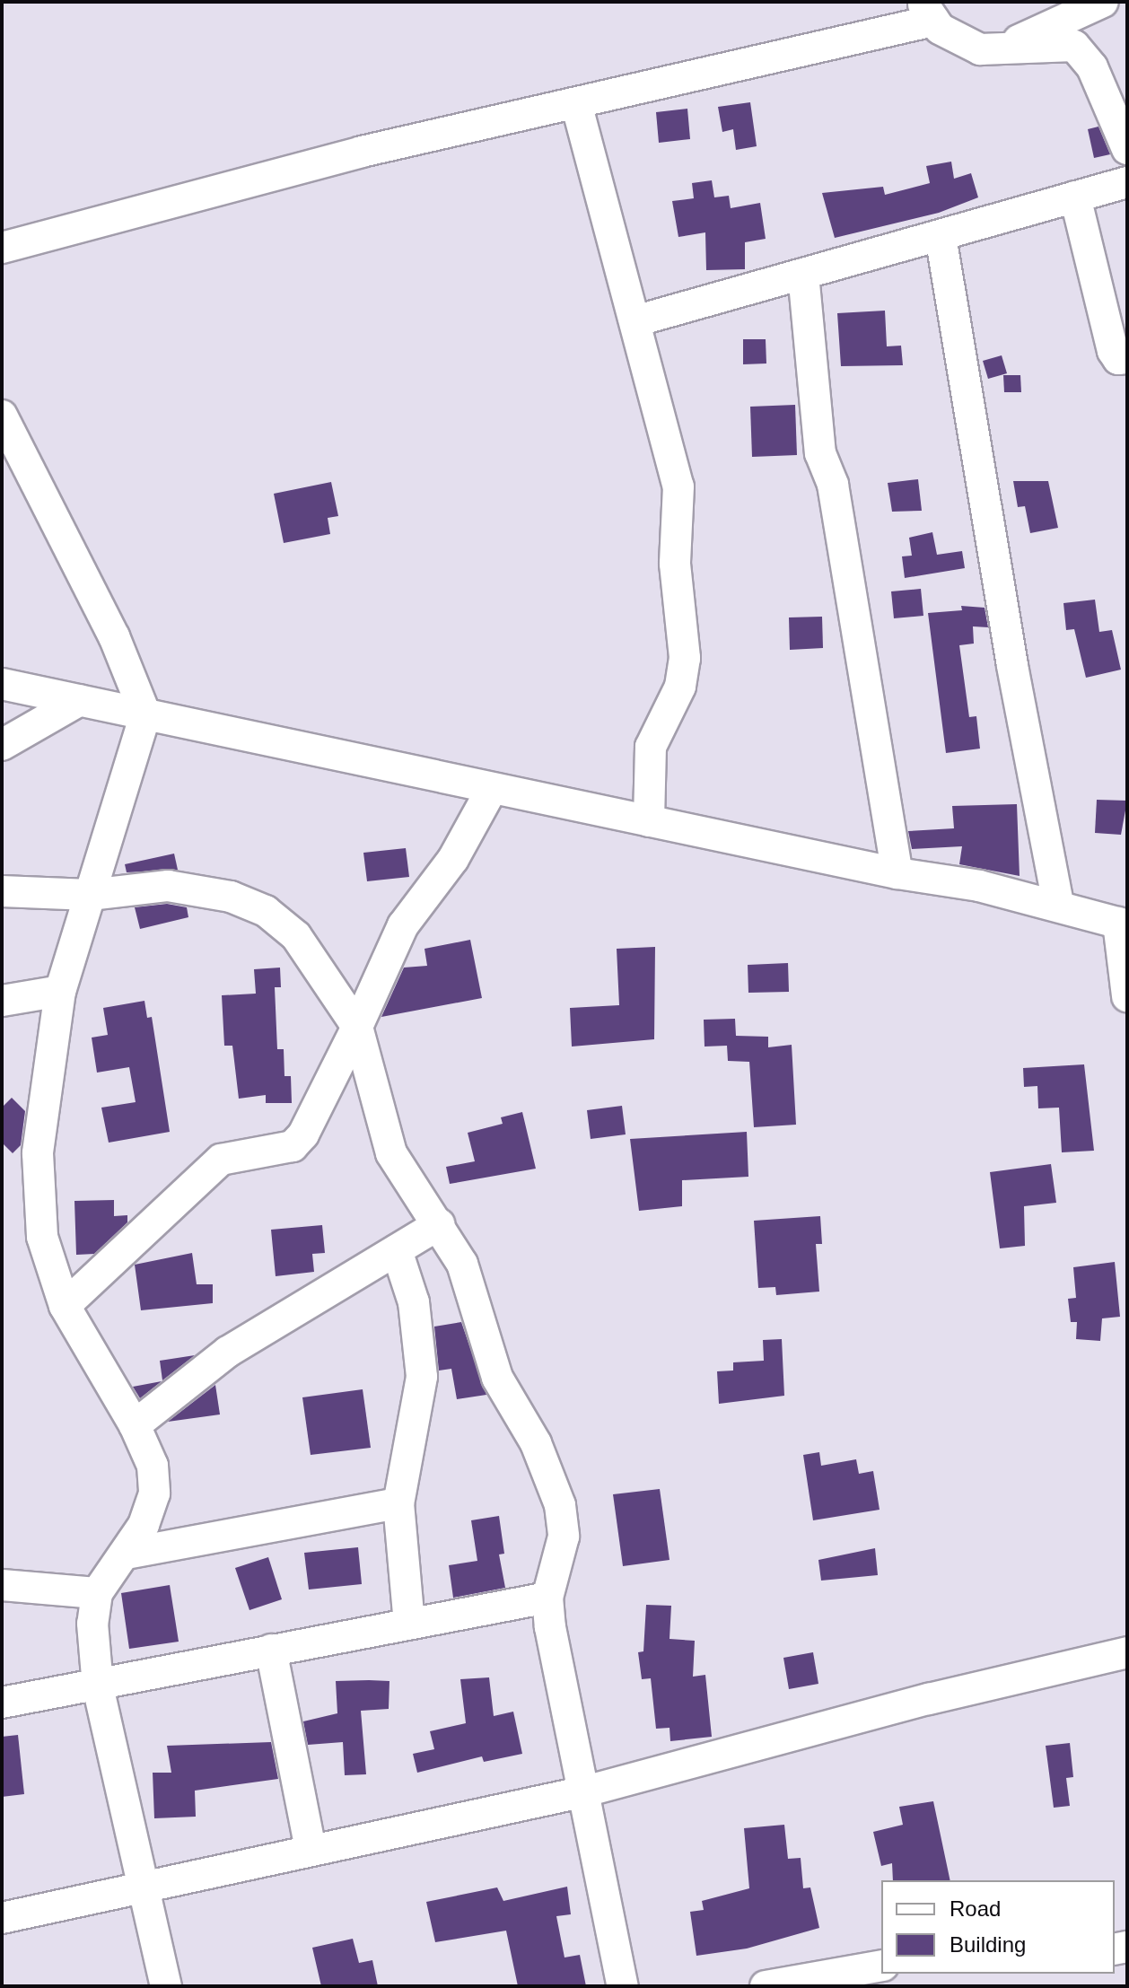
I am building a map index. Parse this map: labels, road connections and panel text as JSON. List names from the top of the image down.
{
  "legend": ["Road", "Building"]
}
